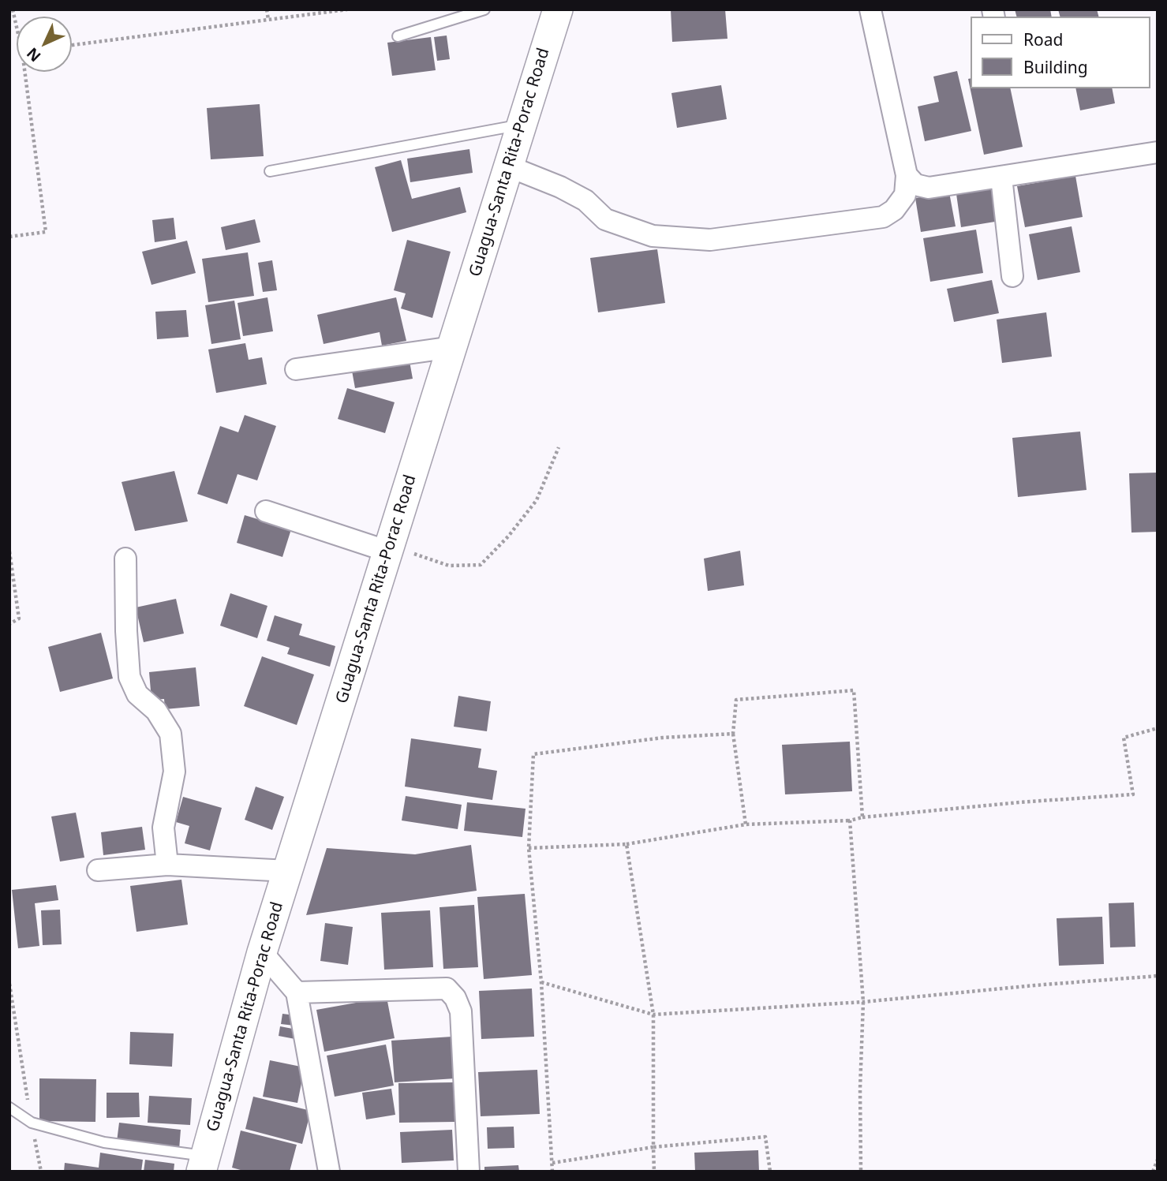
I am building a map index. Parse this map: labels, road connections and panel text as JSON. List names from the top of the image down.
{
  "streets": {
    "main road": ["Guagua-Santa Rita-Porac Road"]
  },
  "legend": ["Road", "Building"],
  "north": "bottom left"
}
